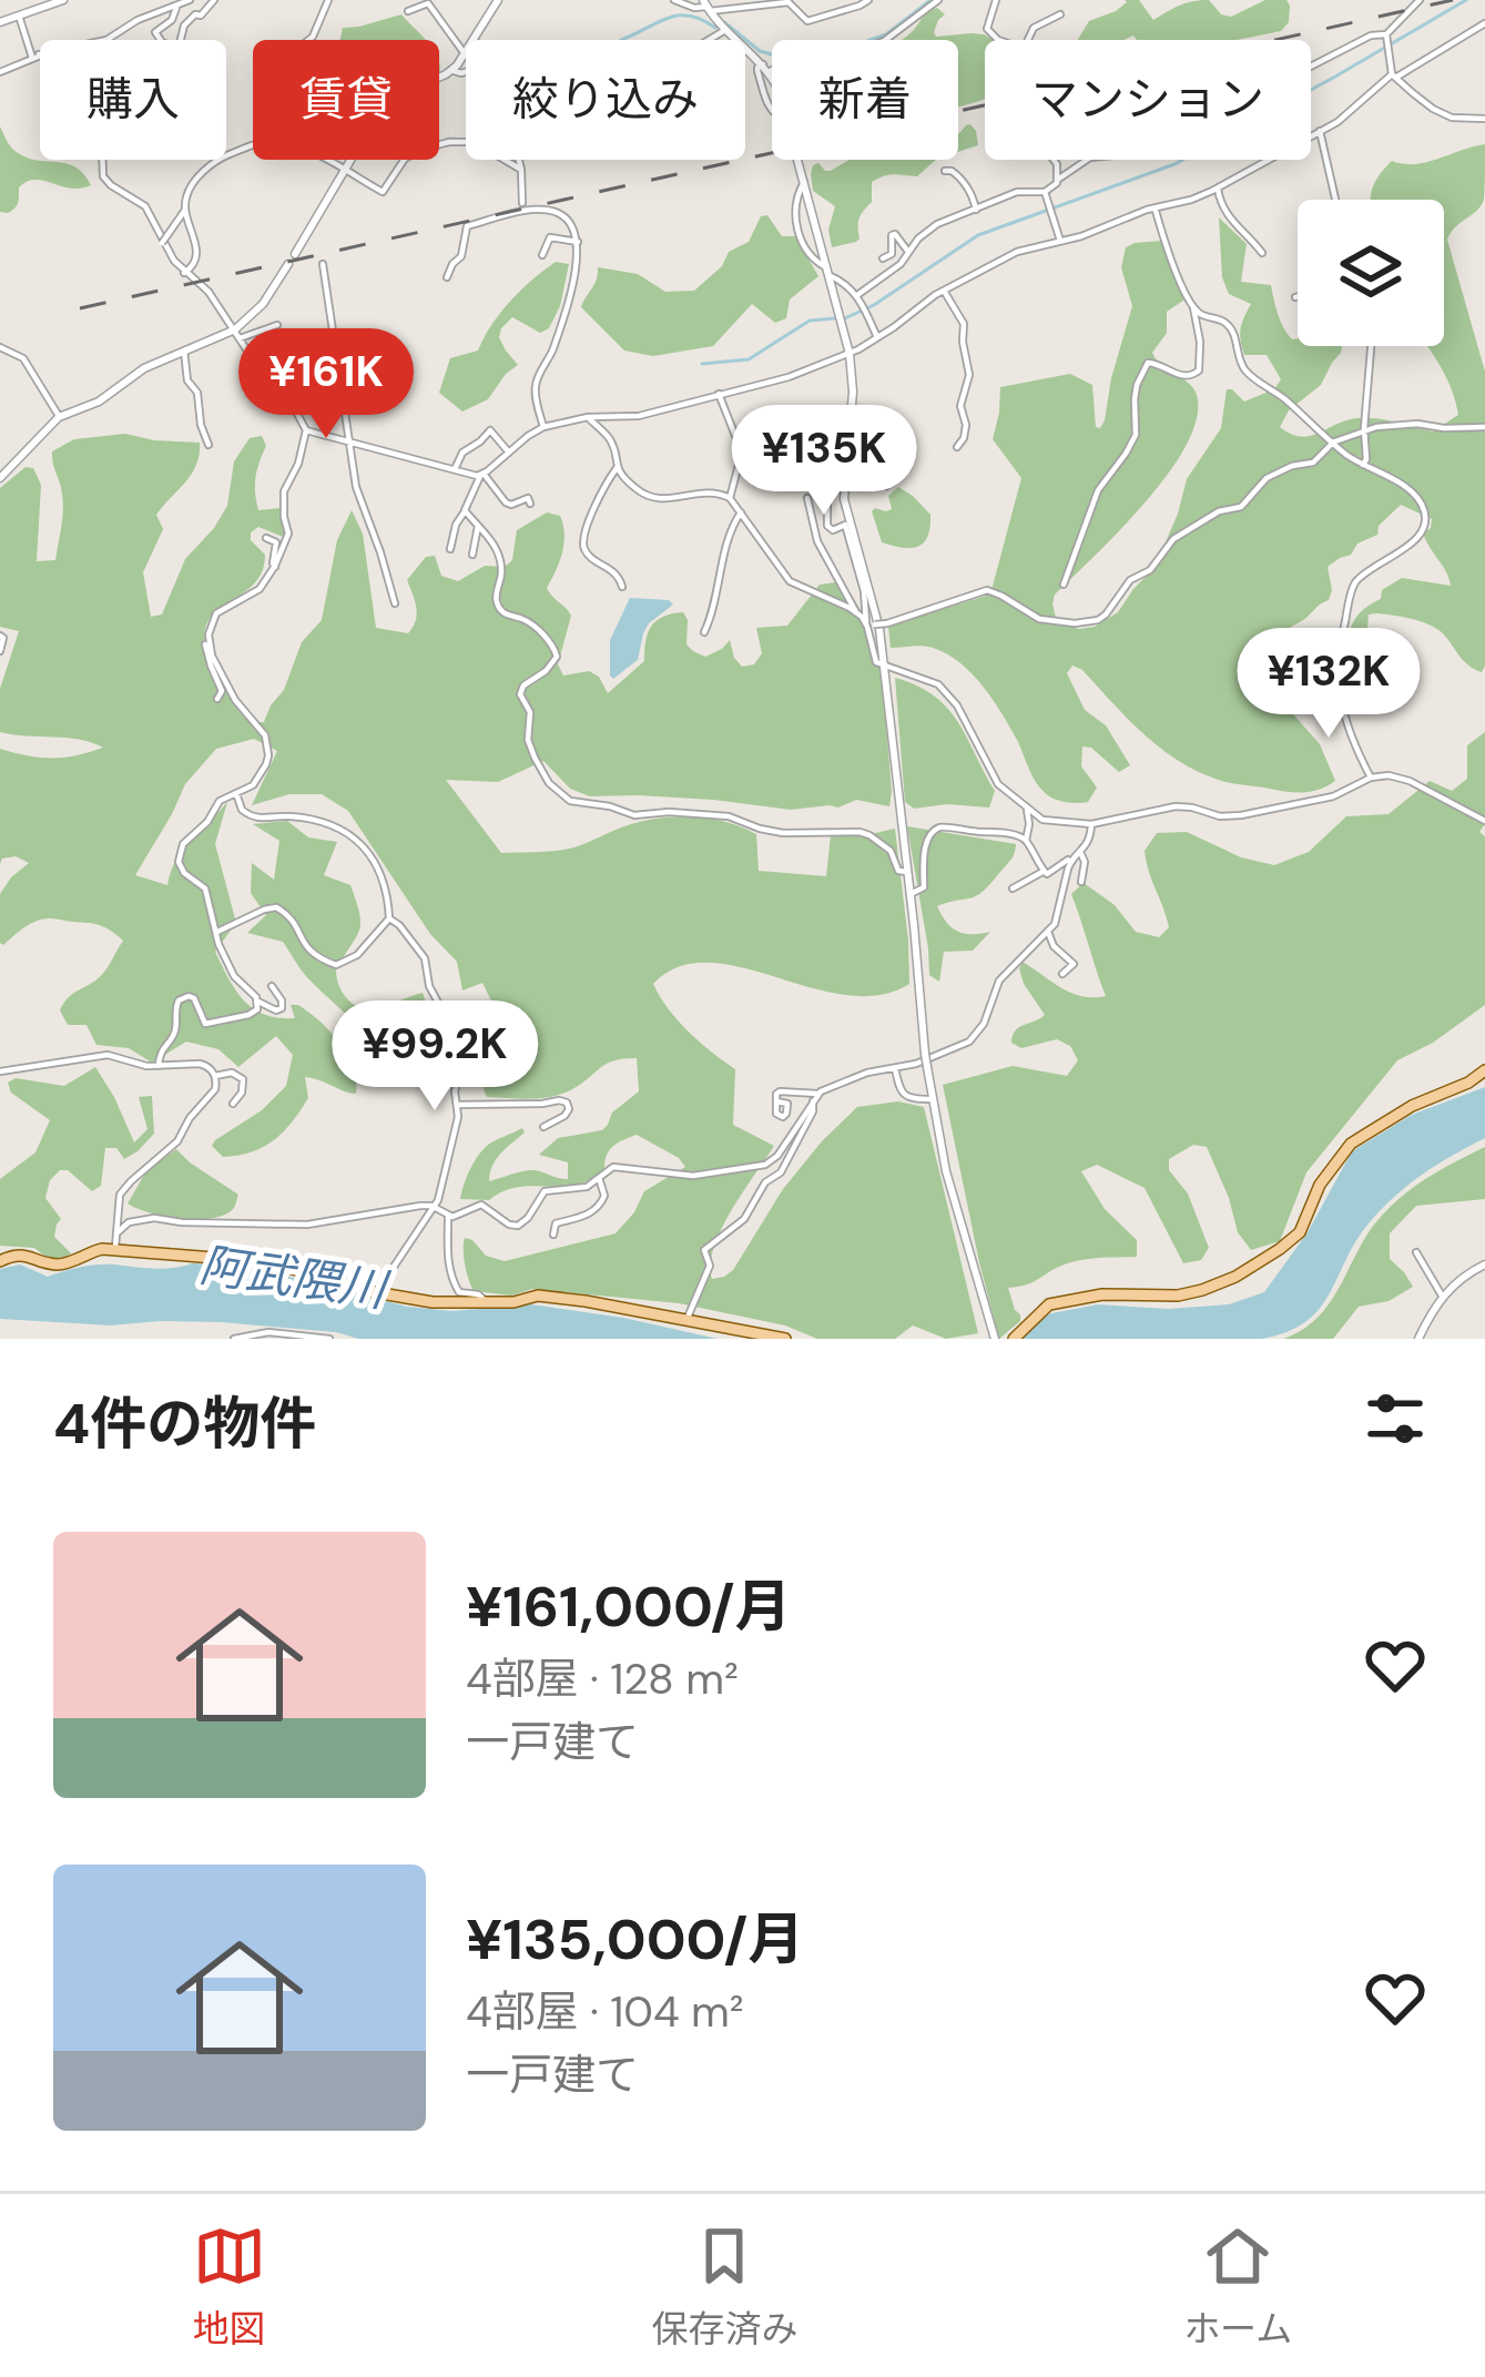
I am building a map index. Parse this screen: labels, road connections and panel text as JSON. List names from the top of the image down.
{
  "water": ["阿武隈川"],
  "page": {
    "chip": [
      "購入",
      "賃貸",
      "絞り込み",
      "新着",
      "マンション"
    ],
    "price": [
      "¥161K",
      "¥135K",
      "¥132K",
      "¥99.2K"
    ],
    "heading": "4件の物件",
    "list": [
      {
        "name": "¥161,000/月",
        "note": "4部屋 · 128 m² · 一戸建て"
      },
      {
        "name": "¥135,000/月",
        "note": "4部屋 · 104 m² · 一戸建て"
      }
    ],
    "tabs": ["地図", "保存済み", "ホーム"]
  }
}
